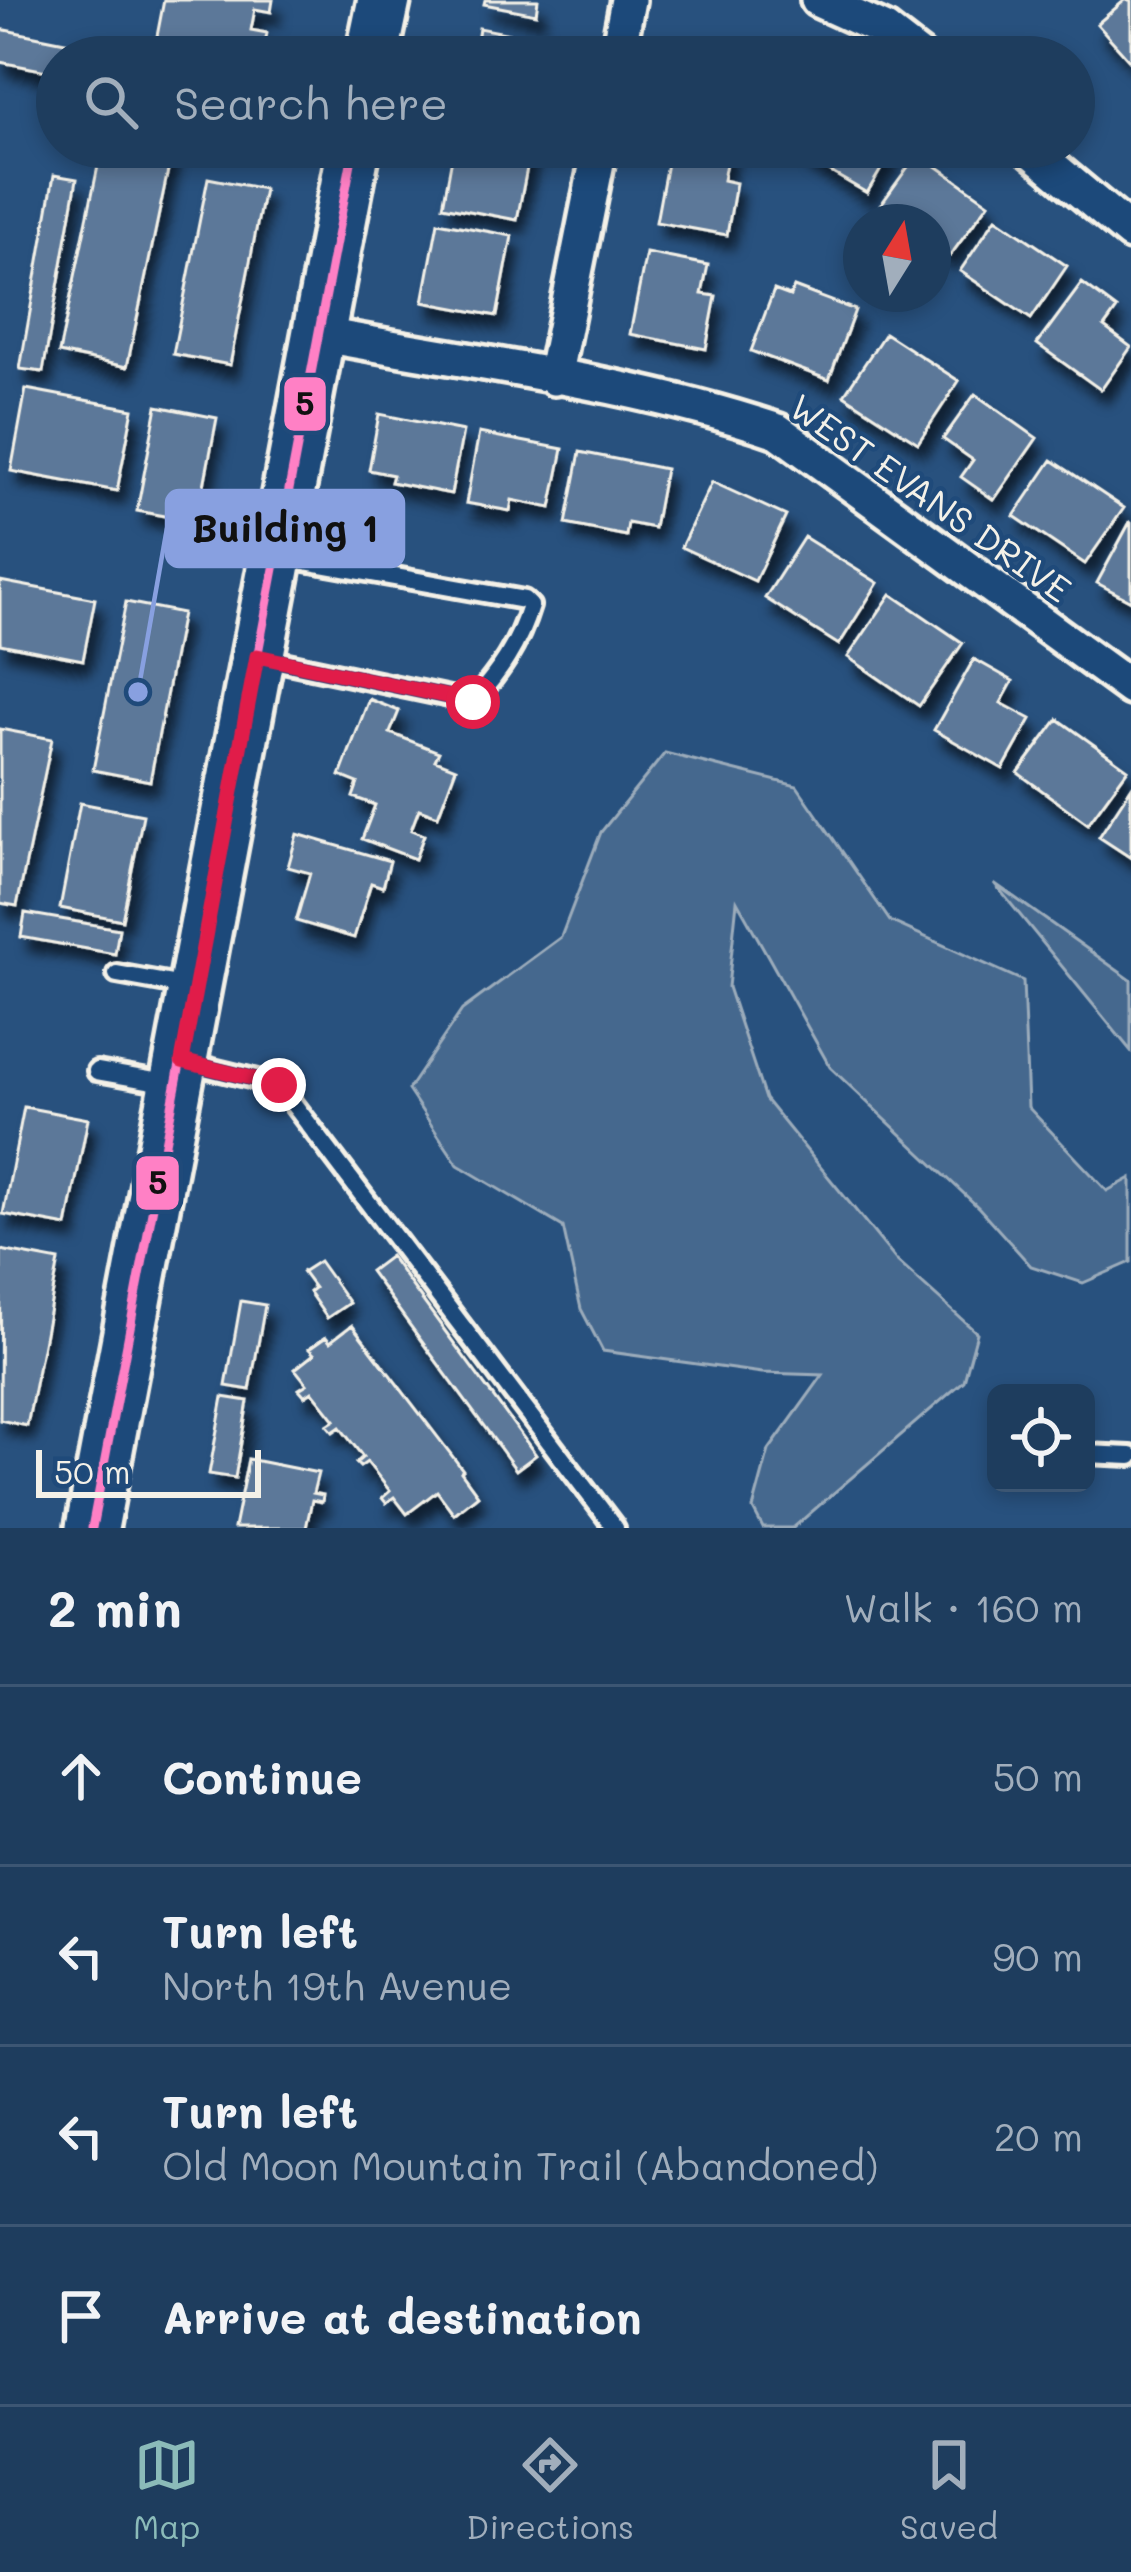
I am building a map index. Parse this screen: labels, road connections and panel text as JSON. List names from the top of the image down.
{
  "streets": {
    "street": ["WEST EVANS DRIVE"]
  },
  "places": ["Building 1"],
  "lines": ["transit line 5"],
  "scale_bar": "50 m",
  "north": "top",
  "page": {
    "search": "Search here",
    "scale": "50 m",
    "heading": ["2 min", "Walk · 160 m"],
    "list": [
      ["Continue", "50 m"],
      ["Turn left", "North 19th Avenue", "90 m"],
      ["Turn left", "Old Moon Mountain Trail (Abandoned)", "20 m"],
      "Arrive at destination"
    ],
    "nav": ["Map", "Directions", "Saved"]
  }
}
